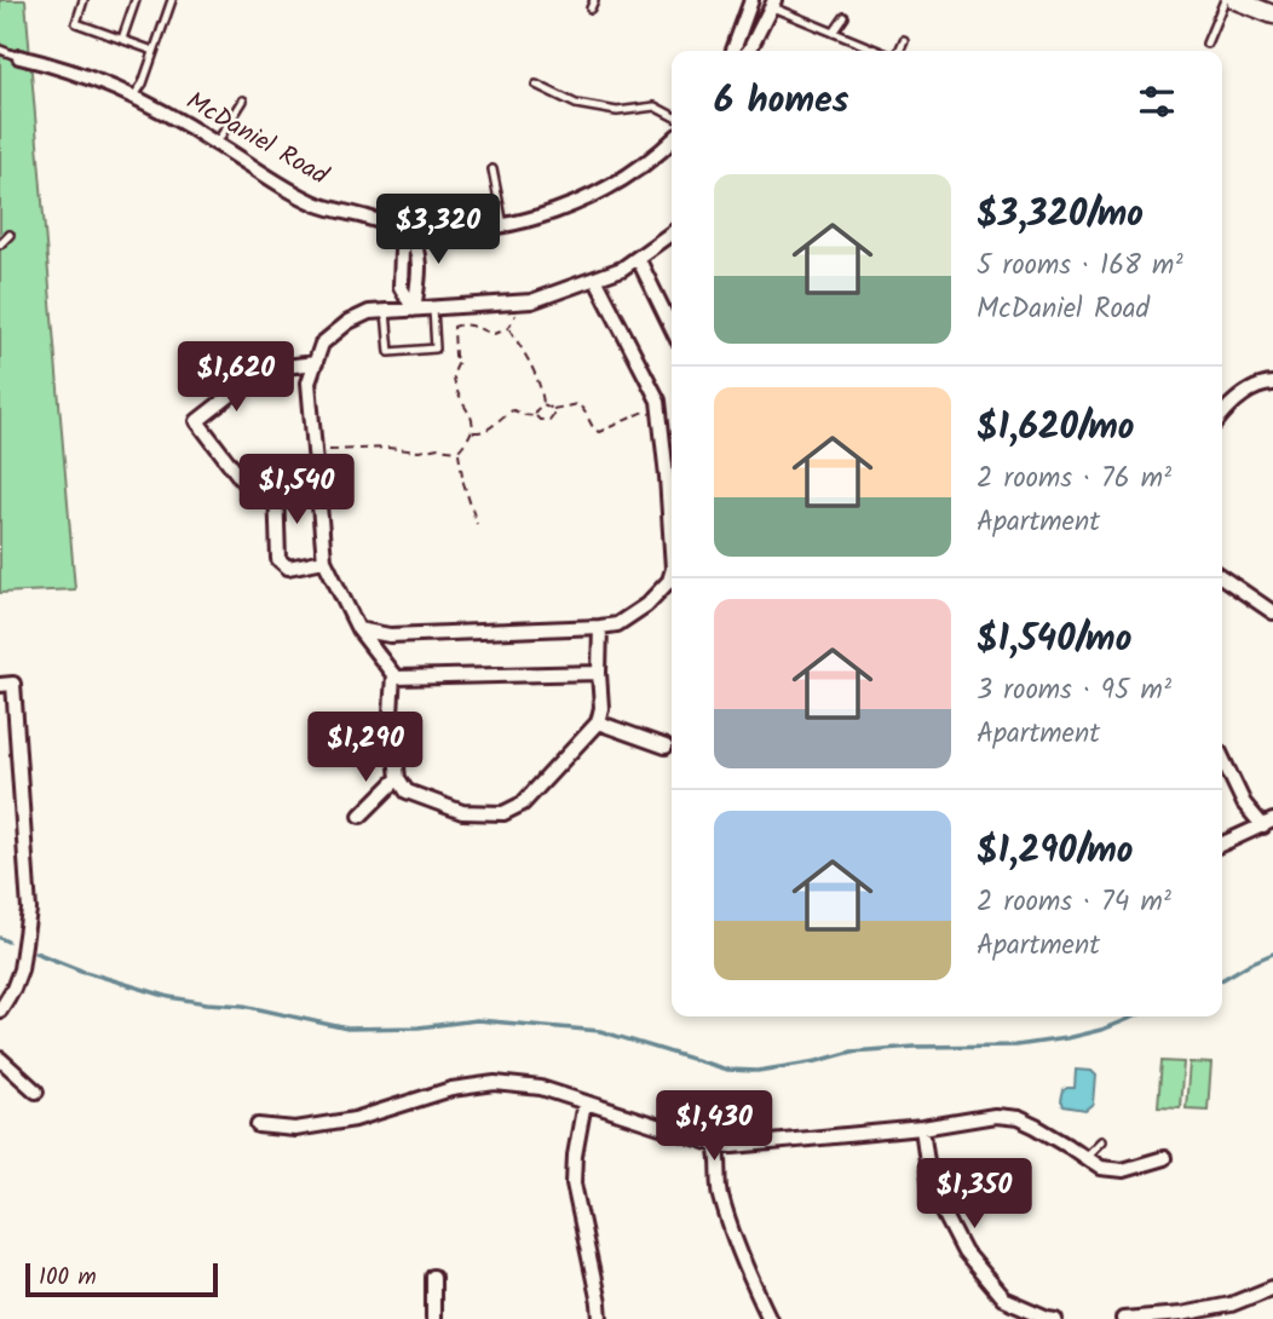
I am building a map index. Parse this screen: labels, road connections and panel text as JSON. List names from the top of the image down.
{
  "streets": {
    "street": ["McDaniel Road"]
  },
  "scale_bar": "100 m",
  "page": {
    "heading": "6 homes",
    "list": [
      {
        "name": "$3,320/mo",
        "note": "5 rooms · 168 m² · McDaniel Road"
      },
      {
        "name": "$1,620/mo",
        "note": "2 rooms · 76 m² · Apartment"
      },
      {
        "name": "$1,540/mo",
        "note": "3 rooms · 95 m² · Apartment"
      },
      {
        "name": "$1,290/mo",
        "note": "2 rooms · 74 m² · Apartment"
      }
    ],
    "price": [
      "$3,320",
      "$1,620",
      "$1,540",
      "$1,290",
      "$1,430",
      "$1,350"
    ],
    "scale": "100 m"
  }
}
